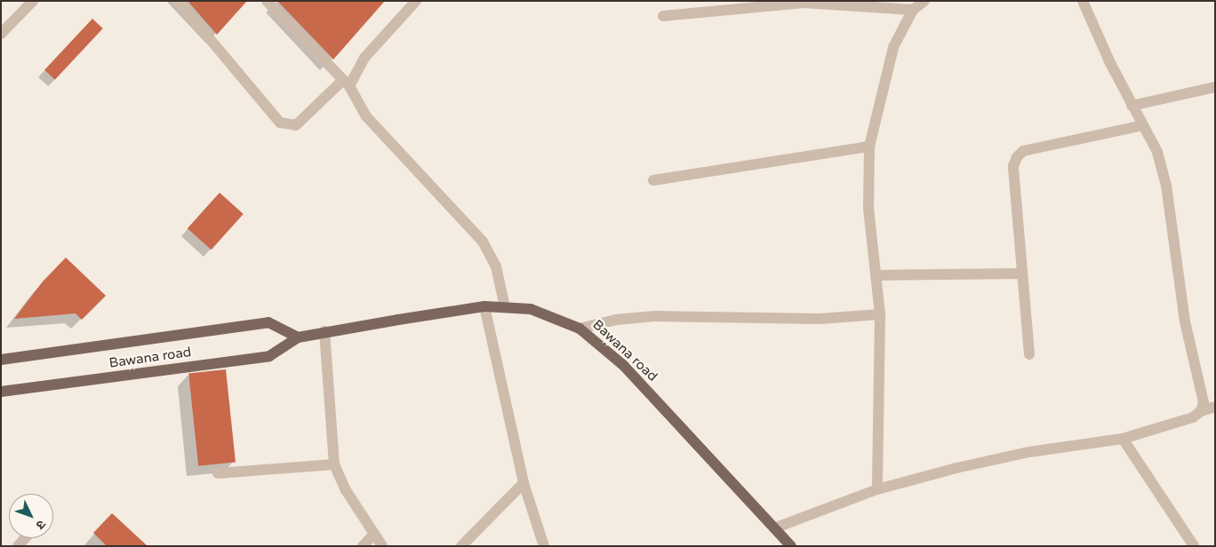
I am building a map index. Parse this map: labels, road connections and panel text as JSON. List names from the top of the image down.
{
  "streets": {
    "main road": ["Bawana road"]
  },
  "north": "bottom right"
}
